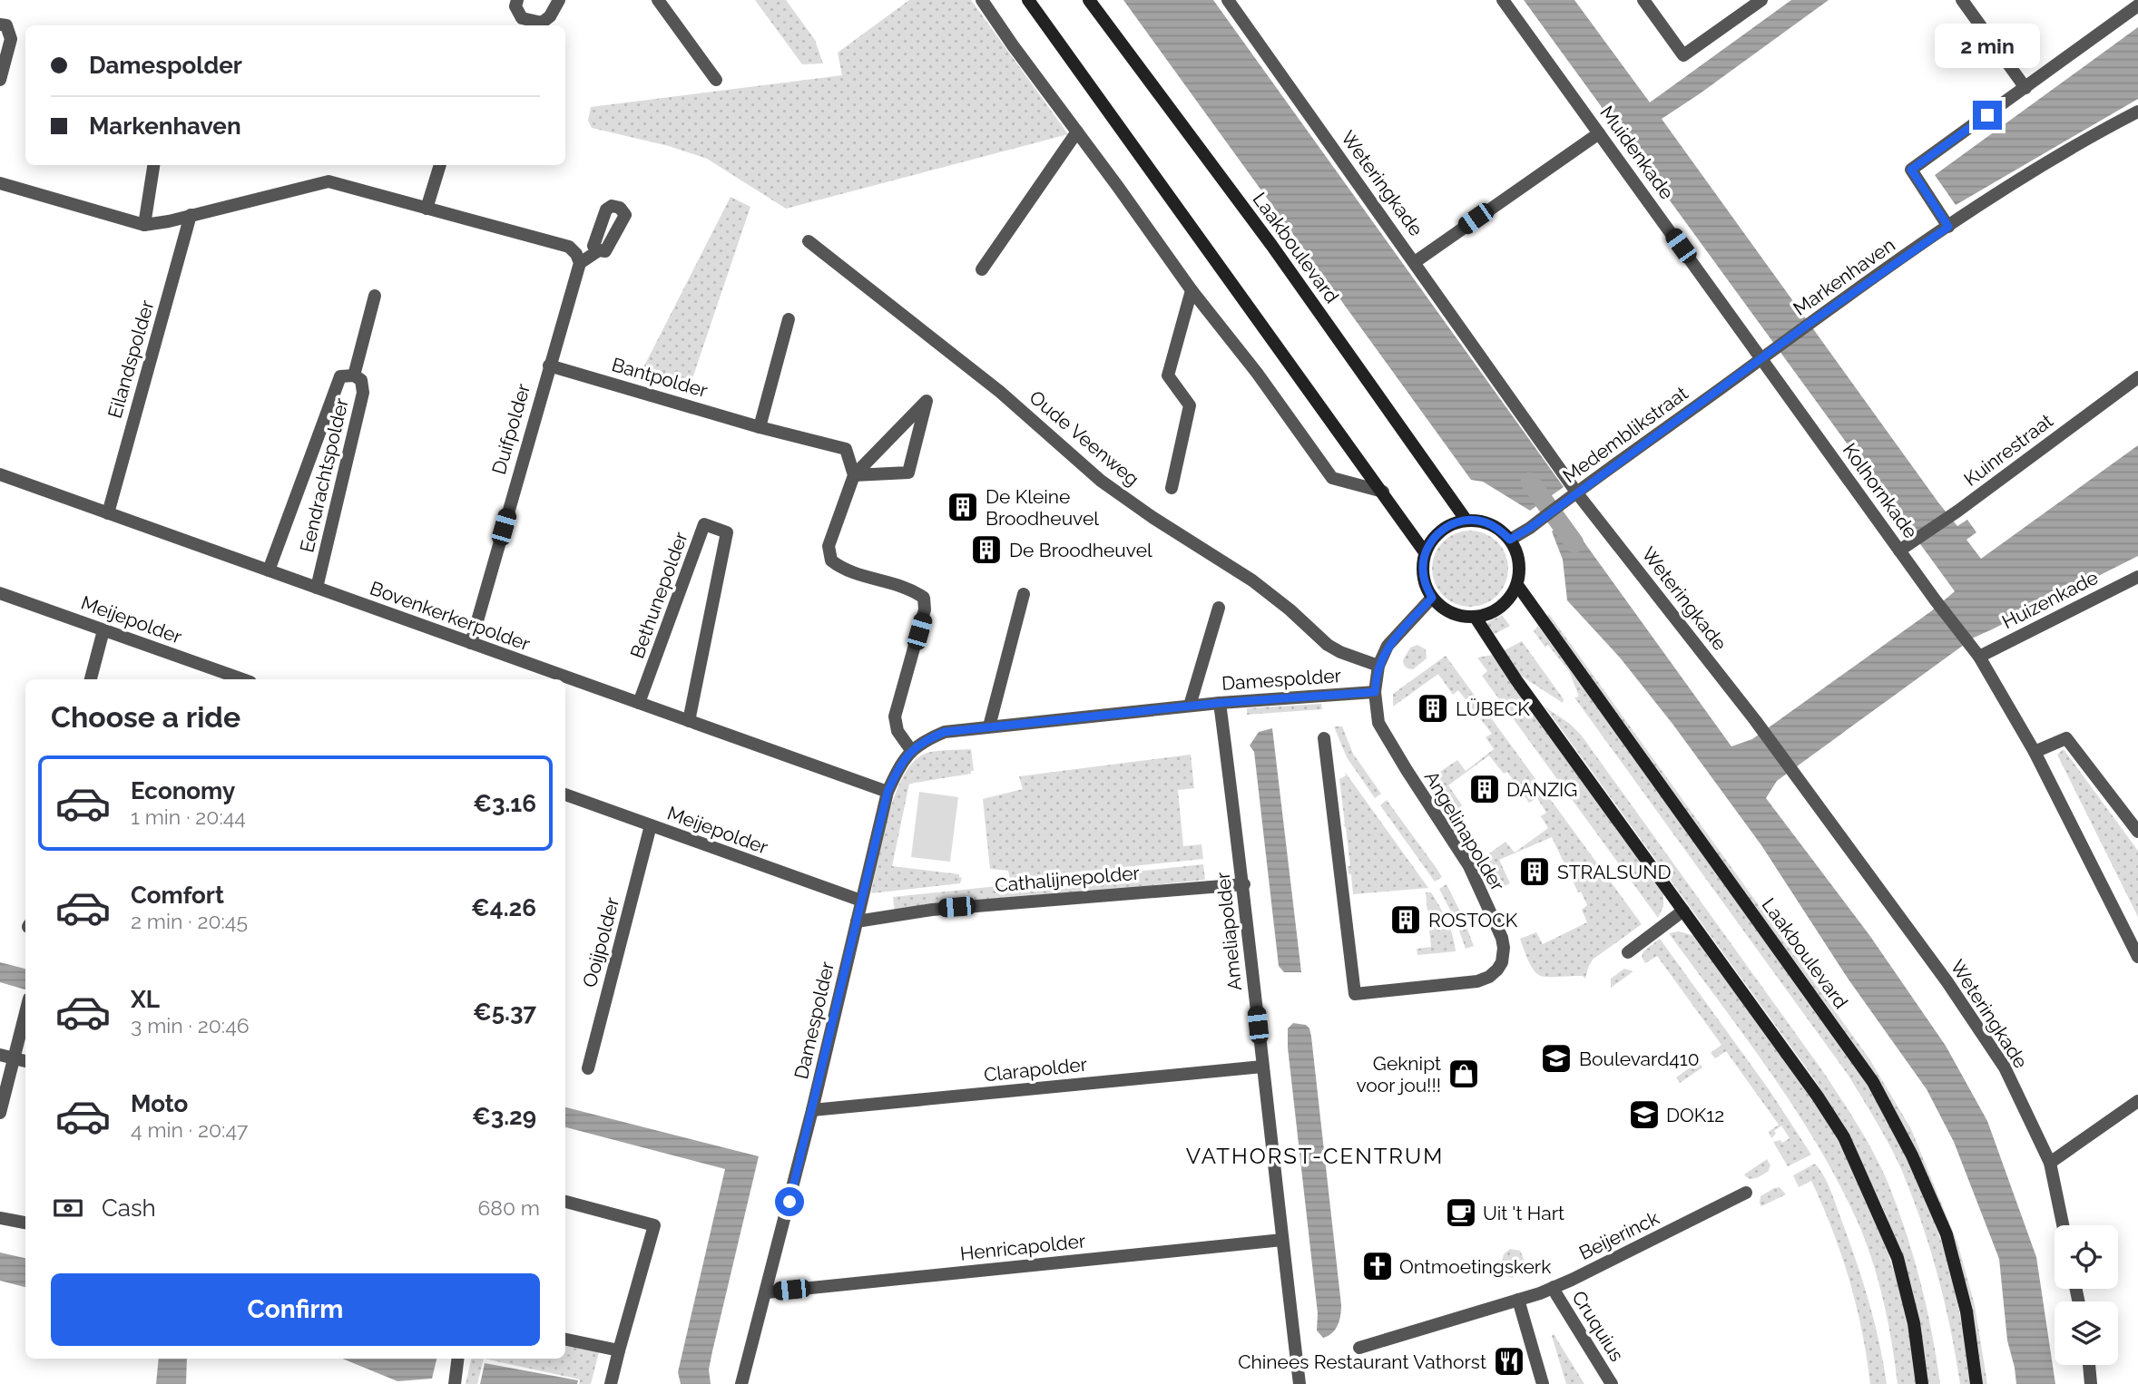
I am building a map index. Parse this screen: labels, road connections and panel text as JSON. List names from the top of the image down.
{
  "streets": {
    "main road": ["Laakboulevard"],
    "street": [
      "Muidenkade",
      "Weteringkade",
      "Markenhaven",
      "Eilandspolder",
      "Bantpolder",
      "Duifpolder",
      "Medemblikstraat",
      "Oude Veenweg",
      "Kuinrestraat",
      "Eendrachtspolder",
      "Kolhornkade",
      "Bethunepolder",
      "Huizenkade",
      "Bovenkerkerpolder",
      "Meijepolder",
      "Damespolder",
      "Angelinapolder",
      "Cathalijnepolder",
      "Ameliapolder",
      "Ooijpolder",
      "Clarapolder",
      "Beijerinck",
      "Henricapolder",
      "Cruquius"
    ]
  },
  "crossings": [
    ["Muidenkade", "Markenhaven"],
    ["Muidenkade", "Medemblikstraat"],
    ["Muidenkade", "Kolhornkade"],
    ["Weteringkade", "Medemblikstraat"],
    ["Laakboulevard", "Medemblikstraat"],
    ["Laakboulevard", "Angelinapolder"],
    ["Markenhaven", "Medemblikstraat"],
    ["Markenhaven", "Kolhornkade"],
    ["Eilandspolder", "Bovenkerkerpolder"],
    ["Bantpolder", "Duifpolder"],
    ["Duifpolder", "Bovenkerkerpolder"],
    ["Medemblikstraat", "Kolhornkade"],
    ["Medemblikstraat", "Angelinapolder"],
    ["Oude Veenweg", "Angelinapolder"],
    ["Kuinrestraat", "Kolhornkade"],
    ["Eendrachtspolder", "Bovenkerkerpolder"],
    ["Kolhornkade", "Huizenkade"],
    ["Bethunepolder", "Bovenkerkerpolder"],
    ["Bovenkerkerpolder", "Damespolder"],
    ["Meijepolder", "Damespolder"],
    ["Meijepolder", "Ooijpolder"],
    ["Damespolder", "Angelinapolder"],
    ["Damespolder", "Cathalijnepolder"],
    ["Damespolder", "Ameliapolder"],
    ["Damespolder", "Clarapolder"],
    ["Damespolder", "Henricapolder"],
    ["Cathalijnepolder", "Ameliapolder"],
    ["Ameliapolder", "Clarapolder"],
    ["Ameliapolder", "Henricapolder"],
    ["Beijerinck", "Cruquius"]
  ],
  "districts": ["VATHORST-CENTRUM"],
  "places": {
    "building": [
      "De Kleine Broodheuvel",
      "De Broodheuvel",
      "LÜBECK",
      "DANZIG",
      "STRALSUND",
      "ROSTOCK"
    ],
    "school or university": ["Boulevard410", "DOK12"],
    "shop": ["Geknipt voor jou!!!"],
    "cafe": ["Uit 't Hart"],
    "church": ["Ontmoetingskerk"],
    "restaurant": ["Chinees Restaurant Vathorst"]
  },
  "page": {
    "bubble": "2 min",
    "banner": ["Damespolder", "Markenhaven"],
    "heading": "Choose a ride",
    "list": [
      {
        "name": "Economy",
        "note": "1 min · 20:44",
        "value": "€3.16"
      },
      {
        "name": "Comfort",
        "note": "2 min · 20:45",
        "value": "€4.26"
      },
      {
        "name": "XL",
        "note": "3 min · 20:46",
        "value": "€5.37"
      },
      {
        "name": "Moto",
        "note": "4 min · 20:47",
        "value": "€3.29"
      }
    ],
    "pay": ["Cash", "680 m"],
    "buttons": "Confirm"
  }
}
